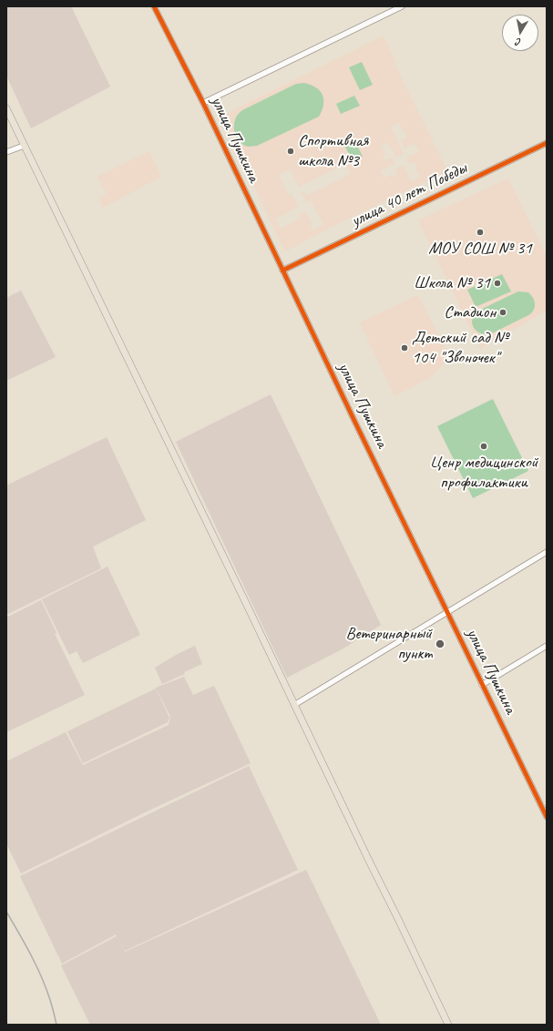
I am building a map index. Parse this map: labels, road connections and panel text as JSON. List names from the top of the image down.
{
  "streets": {
    "street": ["улица Пушкина", "улица 40 лет Победы"]
  },
  "crossings": [
    ["улица Пушкина", "улица 40 лет Победы"]
  ],
  "places": [
    "Спортивная школа №3",
    "МОУ СОШ № 31",
    "Школа № 31",
    "Стадион",
    "Детский сад № 104 \"Звоночек\"",
    "Ценр медицинской профилактики",
    "Ветеринарный пункт"
  ],
  "north": "bottom"
}
